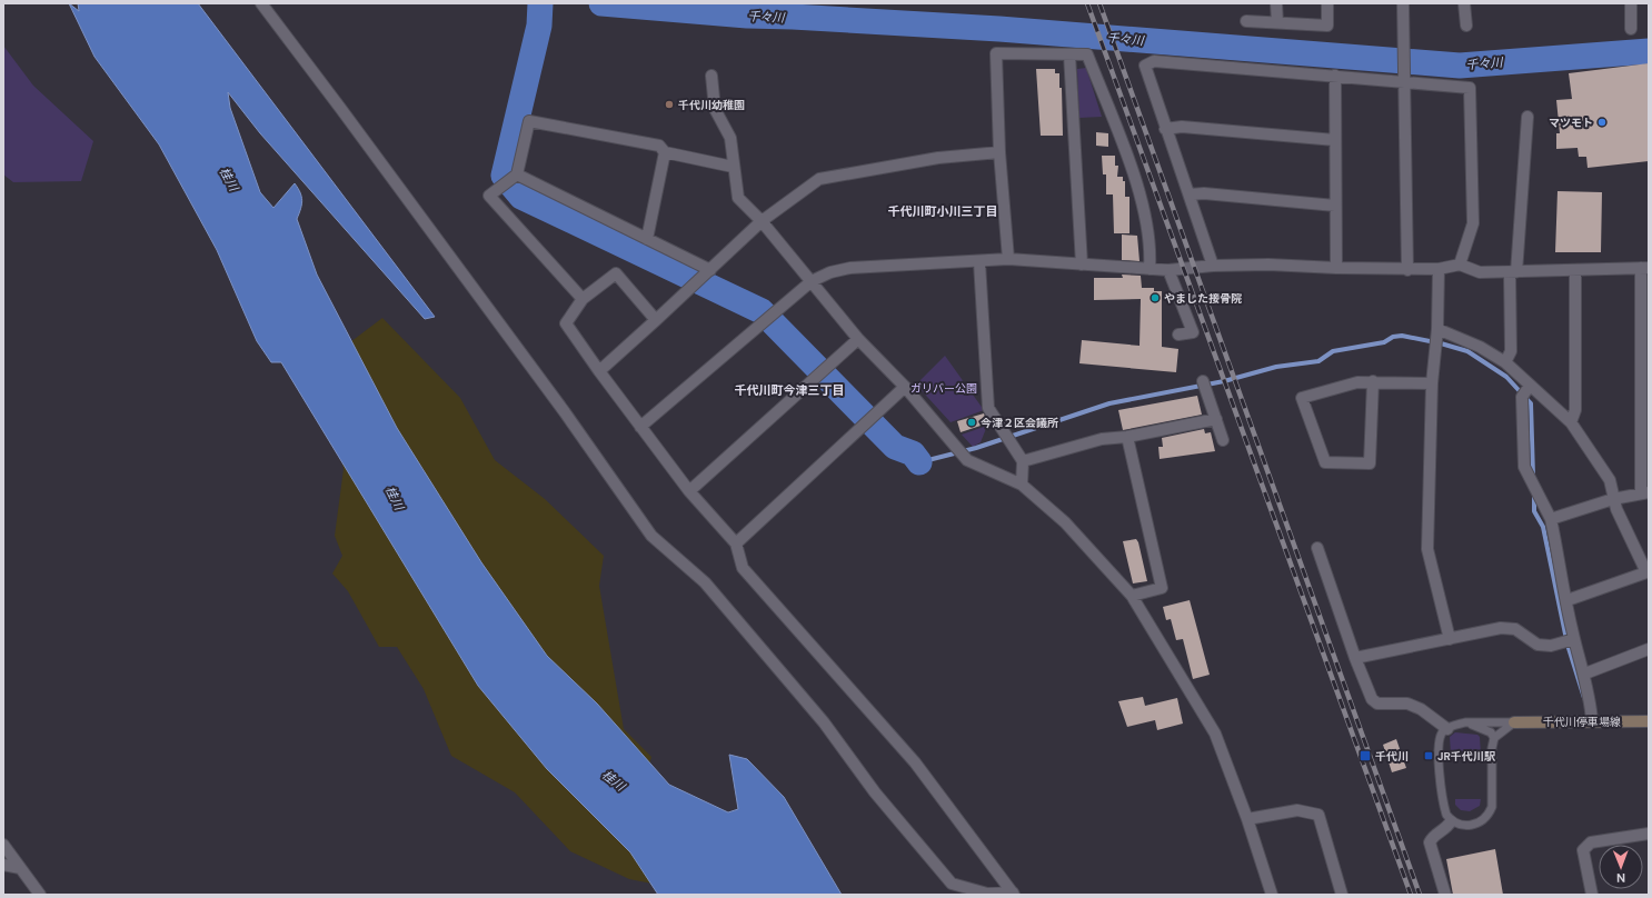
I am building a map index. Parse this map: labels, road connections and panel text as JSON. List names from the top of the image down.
{
  "streets": {
    "main road": ["千代川停車場線"]
  },
  "districts": ["千代川町小川三丁目", "千代川町今津三丁目"],
  "water": ["千々川", "桂川"],
  "parks": ["ガリバー公園"],
  "places": {
    "other": [
      "千代川幼稚園",
      "マツモト",
      "やました接骨院",
      "今津２区会議所"
    ],
    "transit": ["千代川", "JR千代川駅"]
  },
  "north": "bottom"
}
